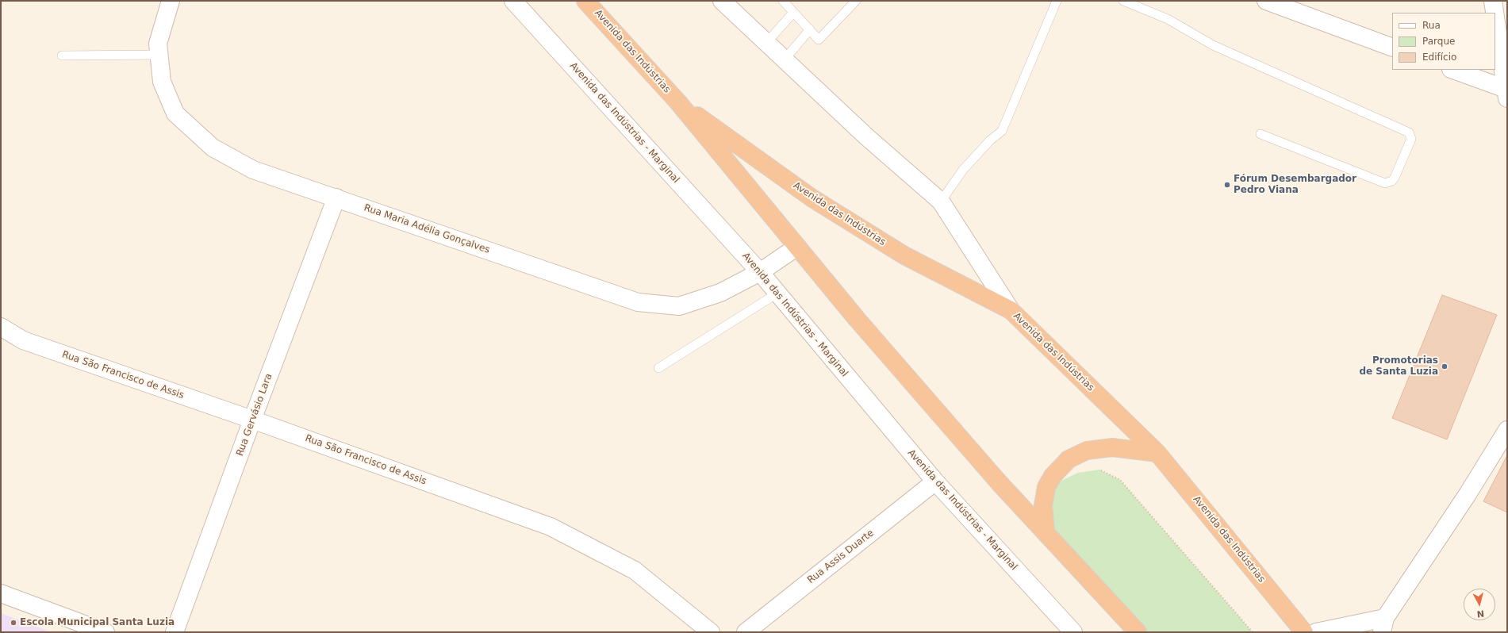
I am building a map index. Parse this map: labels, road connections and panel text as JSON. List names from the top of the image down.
{
  "streets": {
    "highway": ["Avenida das Indústrias"],
    "street": [
      "Avenida das Indústrias - Marginal",
      "Rua Maria Adélia Gonçalves",
      "Rua São Francisco de Assis",
      "Rua Gervásio Lara",
      "Rua Assis Duarte"
    ]
  },
  "crossings": [
    ["Avenida das Indústrias", "Rua Maria Adélia Gonçalves"],
    ["Avenida das Indústrias - Marginal", "Rua Maria Adélia Gonçalves"],
    ["Avenida das Indústrias - Marginal", "Rua Assis Duarte"],
    ["Rua Maria Adélia Gonçalves", "Rua Gervásio Lara"],
    ["Rua São Francisco de Assis", "Rua Gervásio Lara"]
  ],
  "places": ["Fórum Desembargador Pedro Viana", "Promotorias de Santa Luzia", "Escola Municipal Santa Luzia"],
  "legend": ["Rua", "Parque", "Edifício"],
  "north": "bottom"
}
